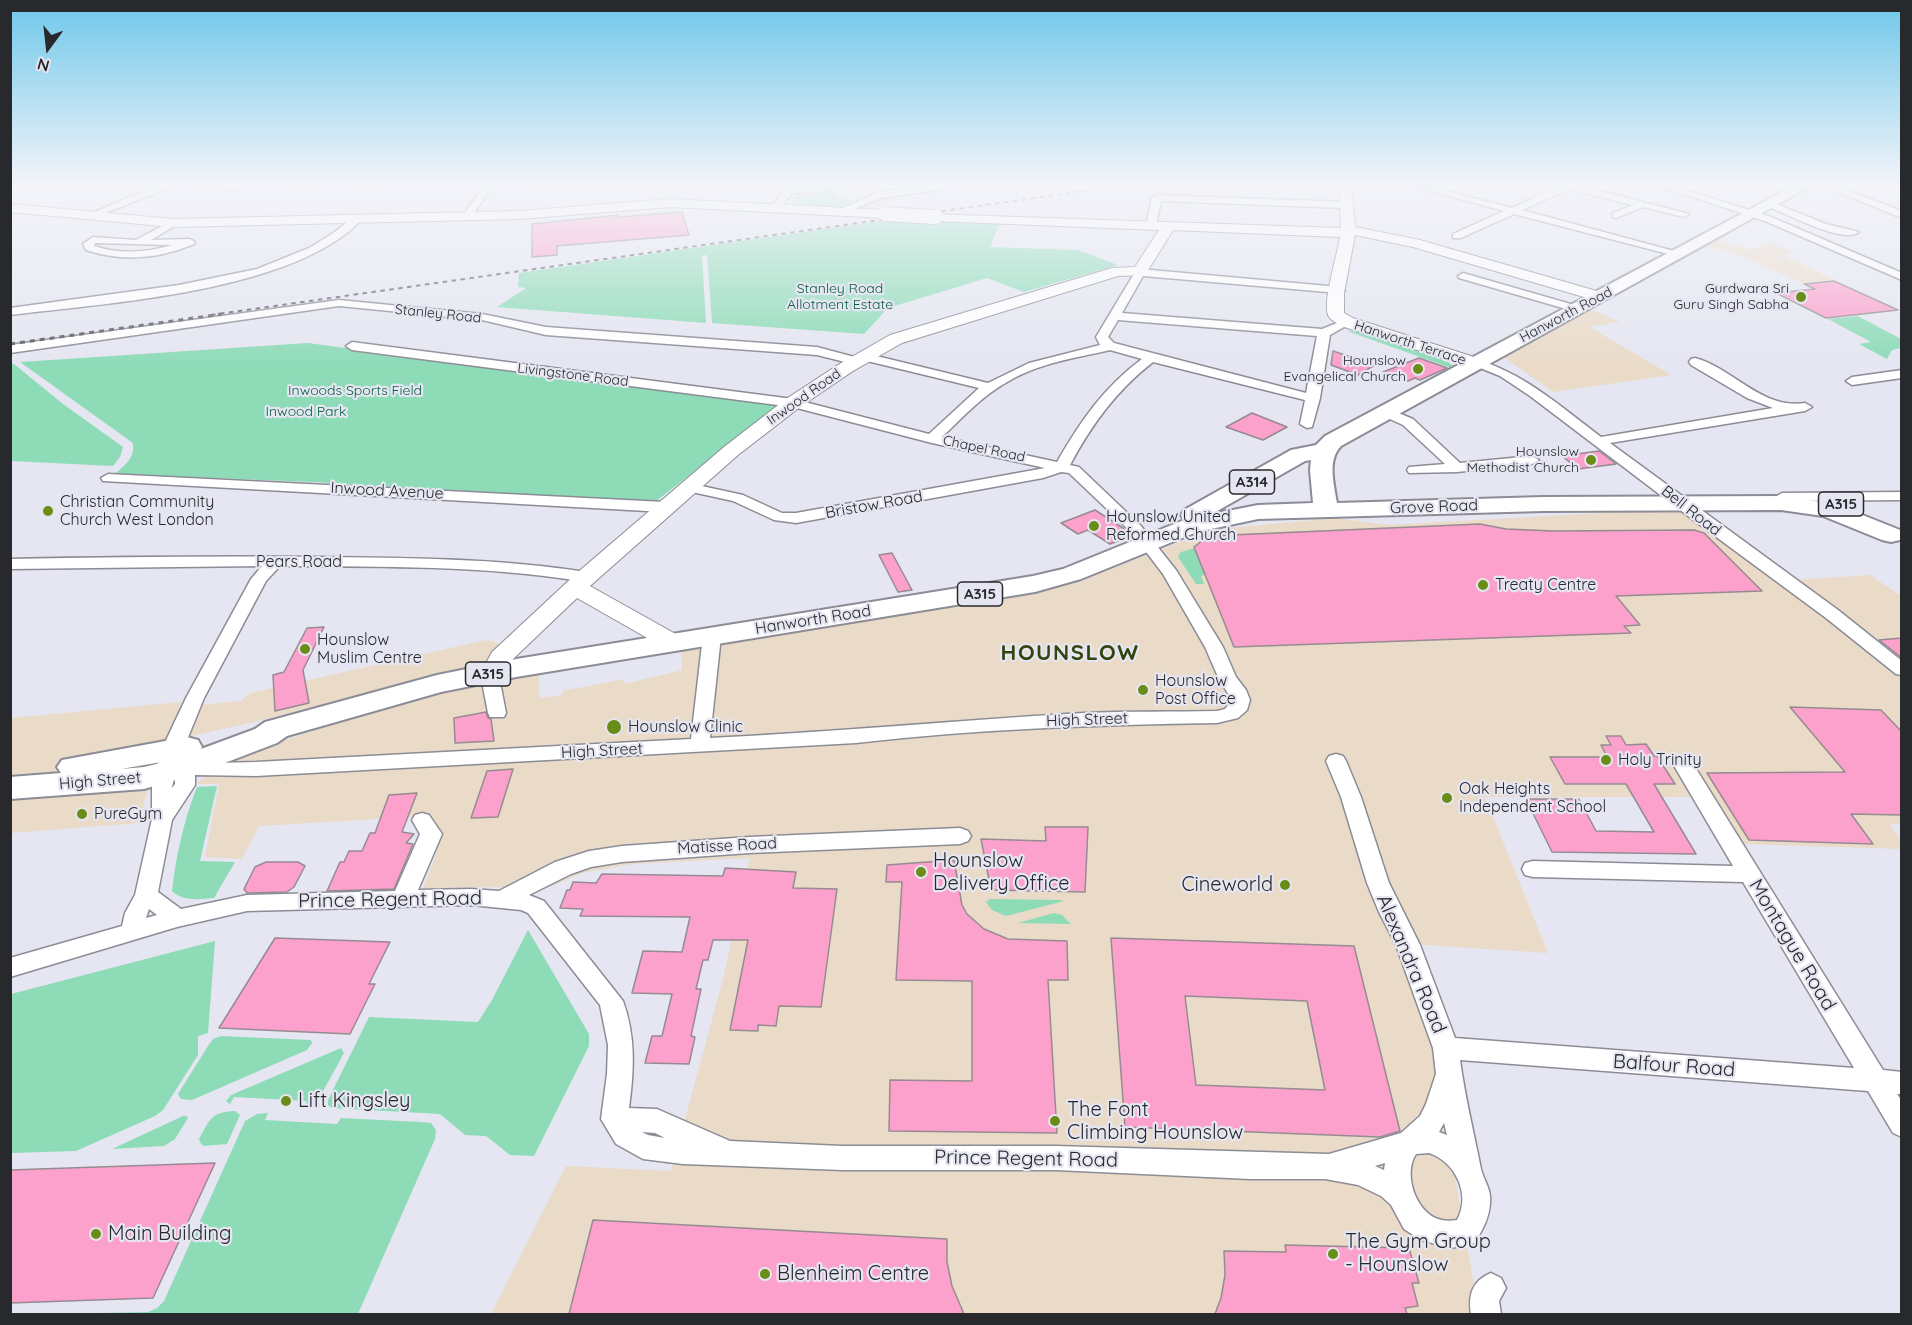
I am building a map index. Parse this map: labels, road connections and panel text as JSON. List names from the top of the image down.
{
  "streets": {
    "main road": [
      "Hanworth Road",
      "A314",
      "A315",
      "Grove Road",
      "High Street"
    ],
    "street": [
      "Stanley Road",
      "Hanworth Terrace",
      "Livingstone Road",
      "Inwood Road",
      "Chapel Road",
      "Inwood Avenue",
      "Bristow Road",
      "Bell Road",
      "Pears Road",
      "Matisse Road",
      "Prince Regent Road",
      "Montague Road",
      "Alexandra Road",
      "Balfour Road"
    ]
  },
  "crossings": [
    ["Stanley Road", "Inwood Road"],
    ["Hanworth Road", "Hanworth Terrace"],
    ["Hanworth Road", "Inwood Road"],
    ["Hanworth Road", "Chapel Road"],
    ["Hanworth Road", "Grove Road"],
    ["Hanworth Road", "Bell Road"],
    ["Hanworth Road", "High Street"],
    ["Hanworth Terrace", "Bell Road"],
    ["Livingstone Road", "Inwood Road"],
    ["Livingstone Road", "Chapel Road"],
    ["Inwood Road", "Chapel Road"],
    ["Inwood Road", "Inwood Avenue"],
    ["Inwood Road", "Bristow Road"],
    ["Inwood Road", "Pears Road"],
    ["Chapel Road", "Bristow Road"],
    ["Chapel Road", "High Street"],
    ["A315", "Grove Road"],
    ["A315", "Bell Road"],
    ["Grove Road", "Bell Road"],
    ["Matisse Road", "Prince Regent Road"],
    ["Prince Regent Road", "Alexandra Road"],
    ["Montague Road", "Balfour Road"],
    ["Alexandra Road", "Balfour Road"]
  ],
  "districts": ["HOUNSLOW"],
  "parks": ["Stanley Road Allotment Estate", "Inwoods Sports Field", "Inwood Park"],
  "places": [
    "Gurdwara Sri Guru Singh Sabha",
    "Hounslow Evangelical Church",
    "Hounslow Methodist Church",
    "Christian Community Church West London",
    "Hounslow United Reformed Church",
    "Treaty Centre",
    "Hounslow Muslim Centre",
    "Hounslow Post Office",
    "Hounslow Clinic",
    "Holy Trinity",
    "Oak Heights Independent School",
    "PureGym",
    "Hounslow Delivery Office",
    "Cineworld",
    "Lift Kingsley",
    "The Font Climbing Hounslow",
    "Main Building",
    "The Gym Group - Hounslow",
    "Blenheim Centre"
  ],
  "north": "bottom"
}
